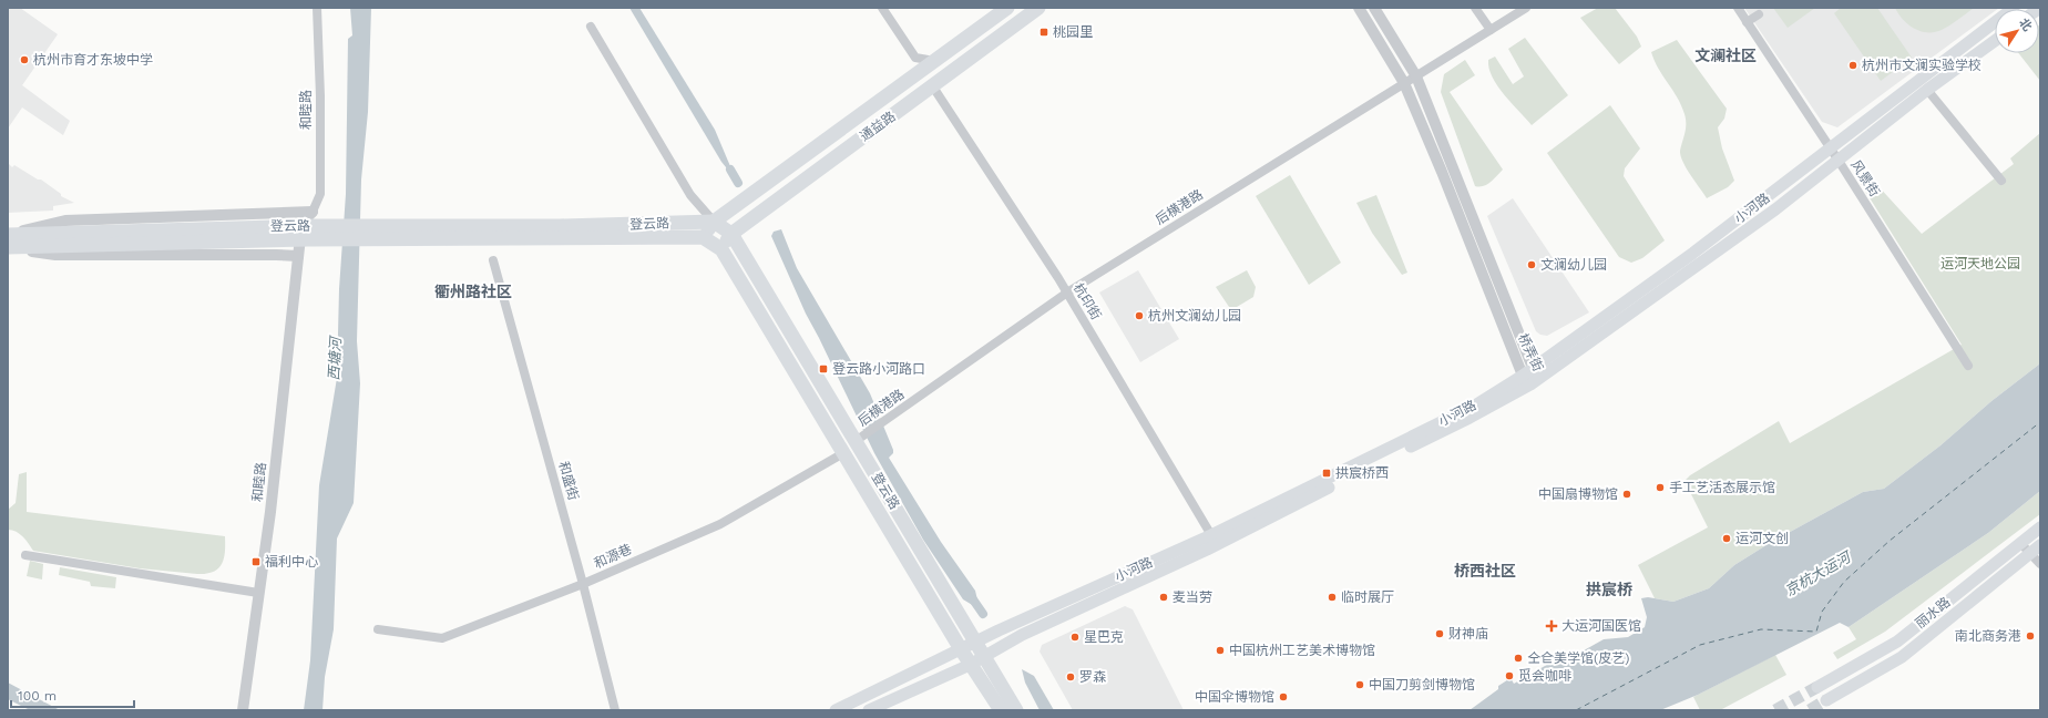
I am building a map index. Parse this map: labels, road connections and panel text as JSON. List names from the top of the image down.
{
  "streets": {
    "main road": [
      "通益路",
      "小河路",
      "登云路",
      "丽水路"
    ],
    "street": [
      "和睦路",
      "风景街",
      "后横港路",
      "杭印街",
      "桥弄街",
      "和盛街",
      "和源巷"
    ]
  },
  "crossings": [
    ["通益路", "登云路"],
    ["通益路", "杭印街"],
    ["风景街", "小河路"],
    ["后横港路", "登云路"],
    ["后横港路", "杭印街"],
    ["后横港路", "桥弄街"],
    ["小河路", "登云路"],
    ["小河路", "杭印街"],
    ["小河路", "桥弄街"],
    ["登云路", "和源巷"],
    ["和盛街", "和源巷"]
  ],
  "districts": [
    "文澜社区",
    "衢州路社区",
    "桥西社区",
    "拱宸桥"
  ],
  "water": ["西塘河", "京杭大运河"],
  "parks": ["运河天地公园"],
  "places": {
    "transit": [
      "桃园里",
      "登云路小河路口",
      "拱宸桥西",
      "福利中心"
    ],
    "other": [
      "杭州市育才东坡中学",
      "杭州市文澜实验学校",
      "文澜幼儿园",
      "杭州文澜幼儿园",
      "手工艺活态展示馆",
      "中国扇博物馆",
      "运河文创",
      "麦当劳",
      "临时展厅",
      "财神庙",
      "南北商务港",
      "星巴克",
      "中国杭州工艺美术博物馆",
      "仝仺美学馆(皮艺)",
      "觅会咖啡",
      "罗森",
      "中国刀剪剑博物馆",
      "中国伞博物馆"
    ],
    "health": ["大运河国医馆"]
  },
  "scale_bar": "100 m",
  "north": "top right"
}
